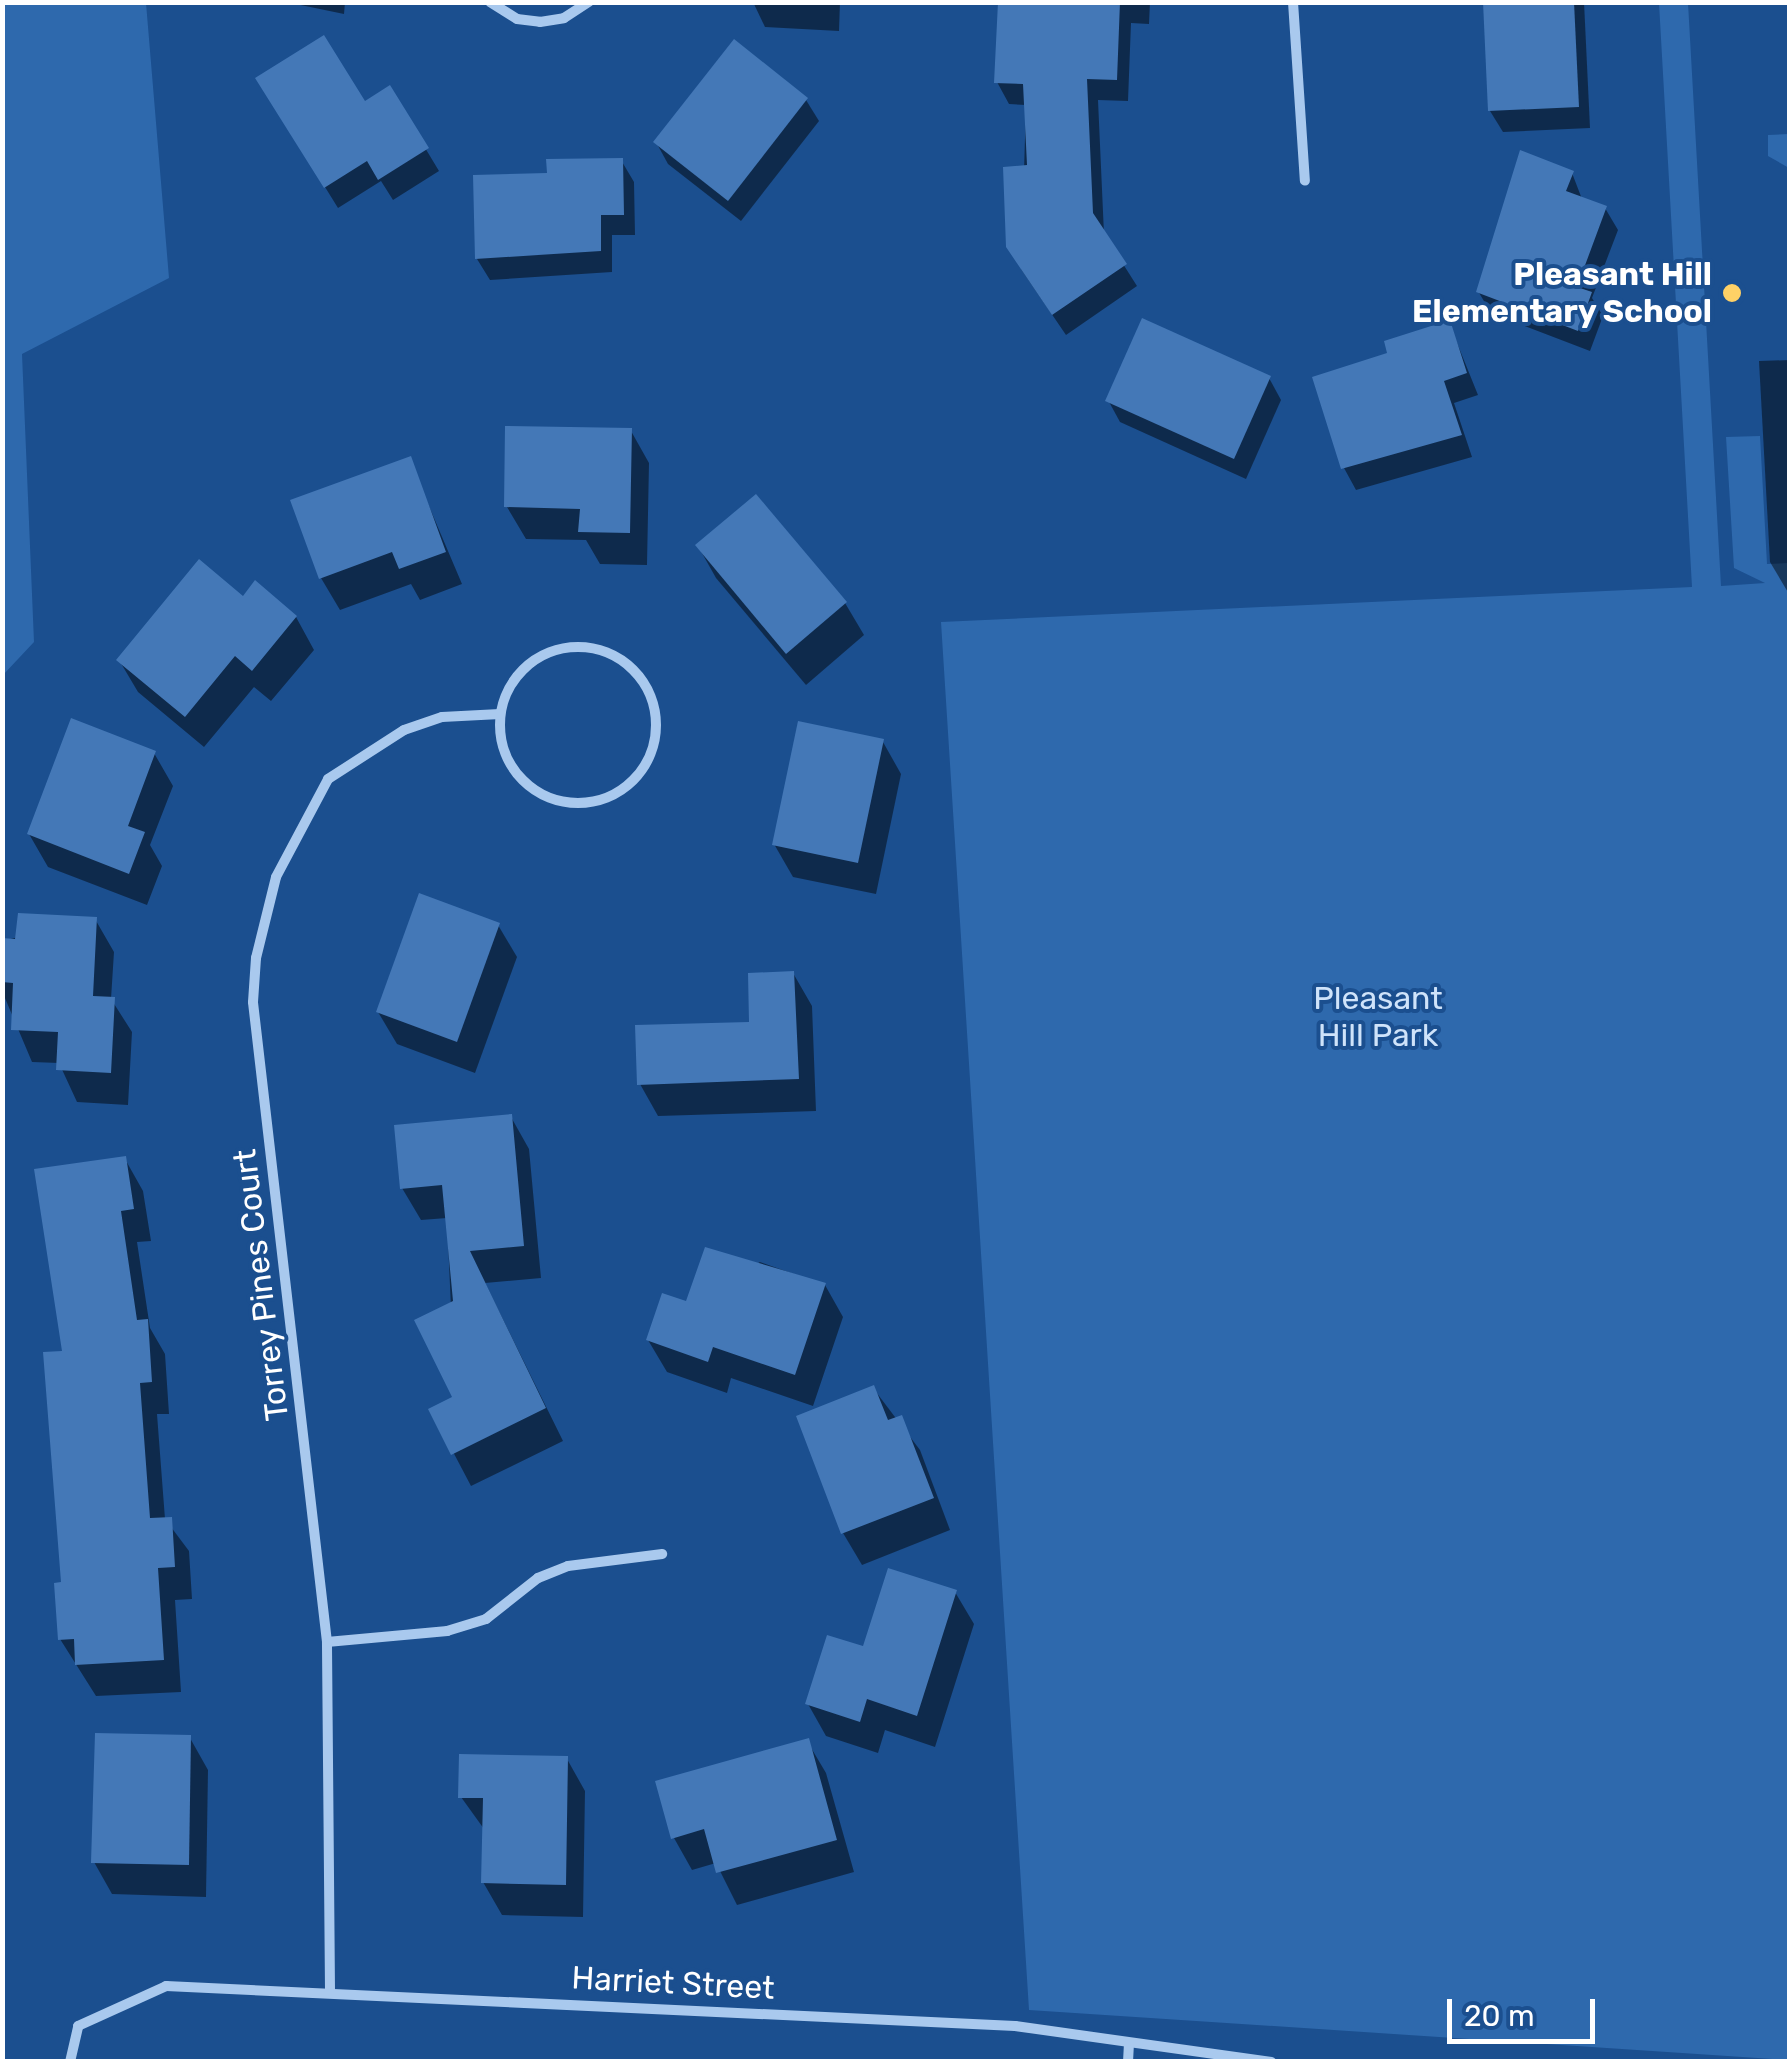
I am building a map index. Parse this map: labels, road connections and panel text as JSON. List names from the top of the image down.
{
  "streets": {
    "street": ["Torrey Pines Court", "Harriet Street"]
  },
  "crossings": [
    ["Torrey Pines Court", "Harriet Street"]
  ],
  "parks": ["Pleasant Hill Park"],
  "places": ["Pleasant Hill Elementary School"],
  "scale_bar": "20 m"
}
